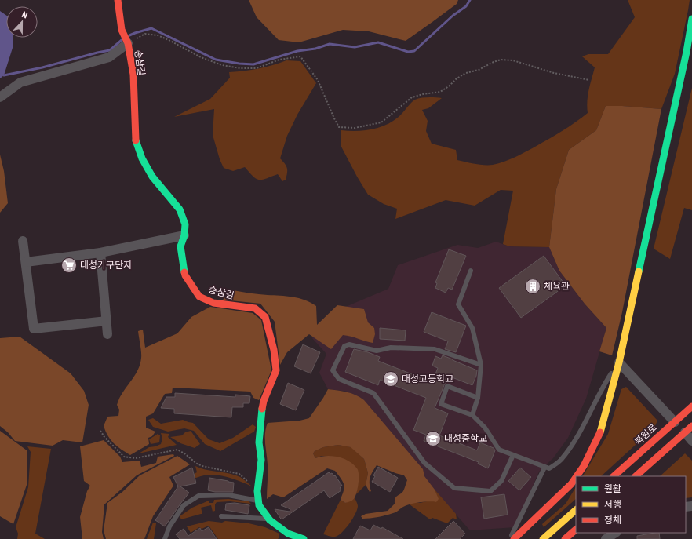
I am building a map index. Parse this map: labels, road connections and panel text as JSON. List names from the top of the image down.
{
  "streets": {
    "street": ["송삼길", "북원로"]
  },
  "places": {
    "supermarket": ["대성가구단지"],
    "building": ["체육관"],
    "school or university": ["대성고등학교", "대성중학교"]
  },
  "legend": ["원활", "서행", "정체"],
  "north": "top"
}
